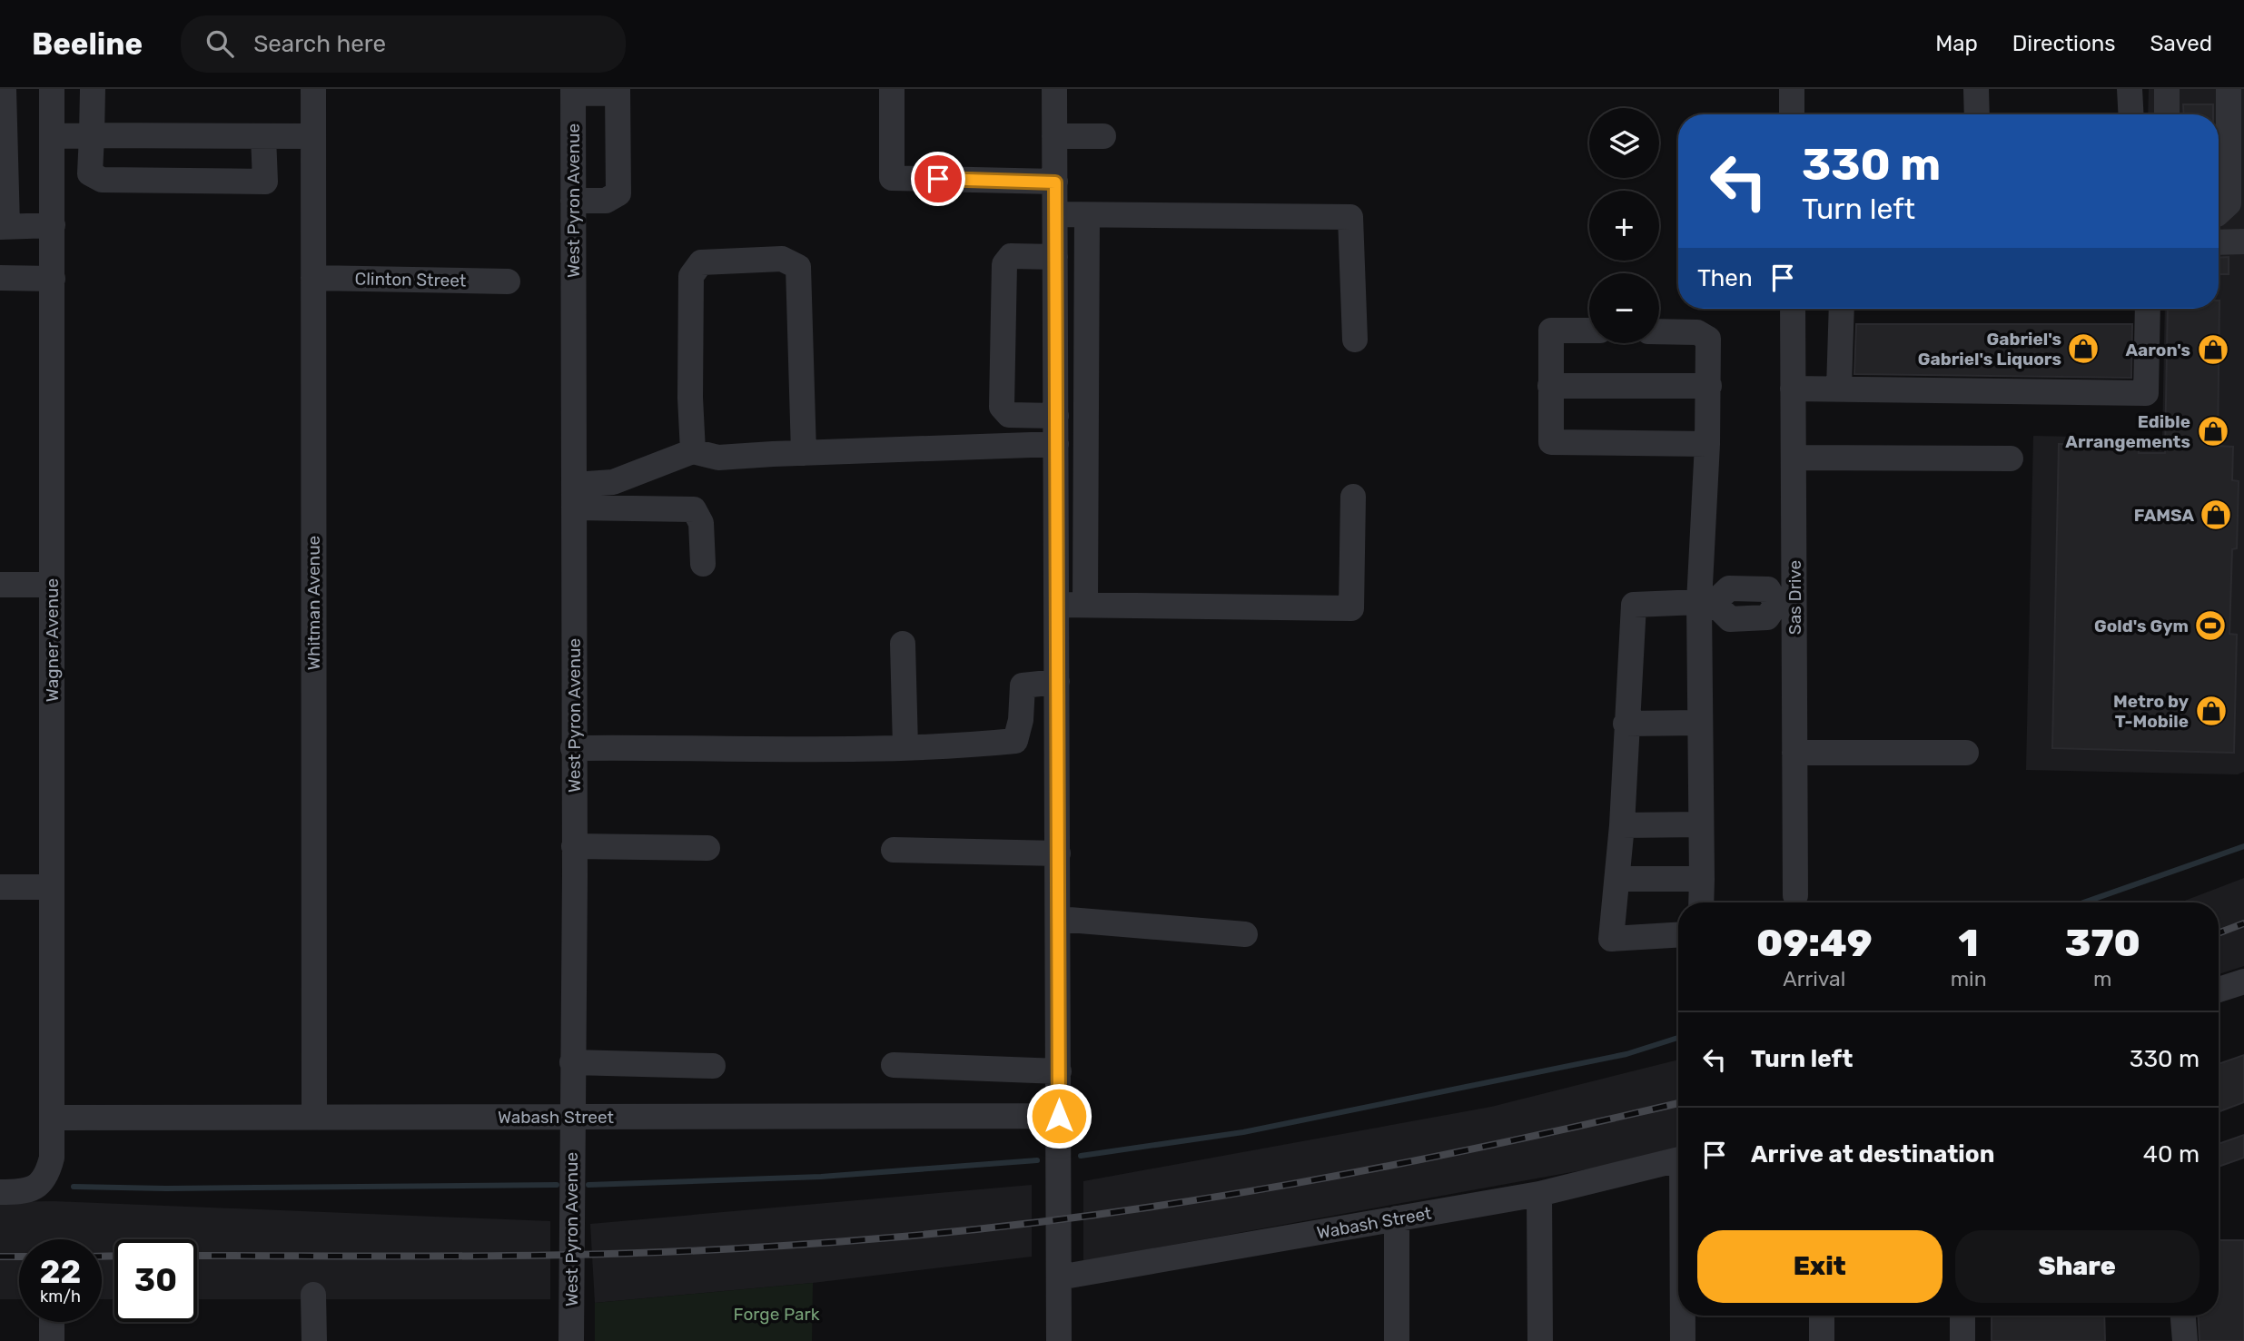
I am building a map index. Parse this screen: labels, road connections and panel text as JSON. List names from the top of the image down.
{
  "streets": {
    "street": [
      "West Pyron Avenue",
      "Clinton Street",
      "Sas Drive",
      "Whitman Avenue",
      "Wagner Avenue",
      "Wabash Street"
    ]
  },
  "crossings": [
    ["West Pyron Avenue", "Wabash Street"],
    ["Clinton Street", "Whitman Avenue"],
    ["Whitman Avenue", "Wabash Street"],
    ["Wagner Avenue", "Wabash Street"]
  ],
  "parks": ["Forge Park"],
  "places": {
    "shop": [
      "Gabriel's Gabriel's Liquors",
      "Aaron's",
      "Edible Arrangements",
      "FAMSA",
      "Metro by T-Mobile"
    ],
    "sports": ["Gold's Gym"]
  },
  "page": {
    "header": "Beeline",
    "search": "Search here",
    "nav": ["Map", "Directions", "Saved"],
    "map_buttons": ["+", "−"],
    "turn": ["330 m", "Turn left"],
    "then": "Then",
    "eta": [
      "09:49",
      "Arrival",
      "1",
      "min",
      "370",
      "m"
    ],
    "list": [
      {
        "name": "Turn left",
        "value": "330 m"
      },
      {
        "name": "Arrive at destination",
        "value": "40 m"
      }
    ],
    "buttons": ["Exit", "Share"],
    "speed": "22 km/h",
    "limit": "30"
  }
}
